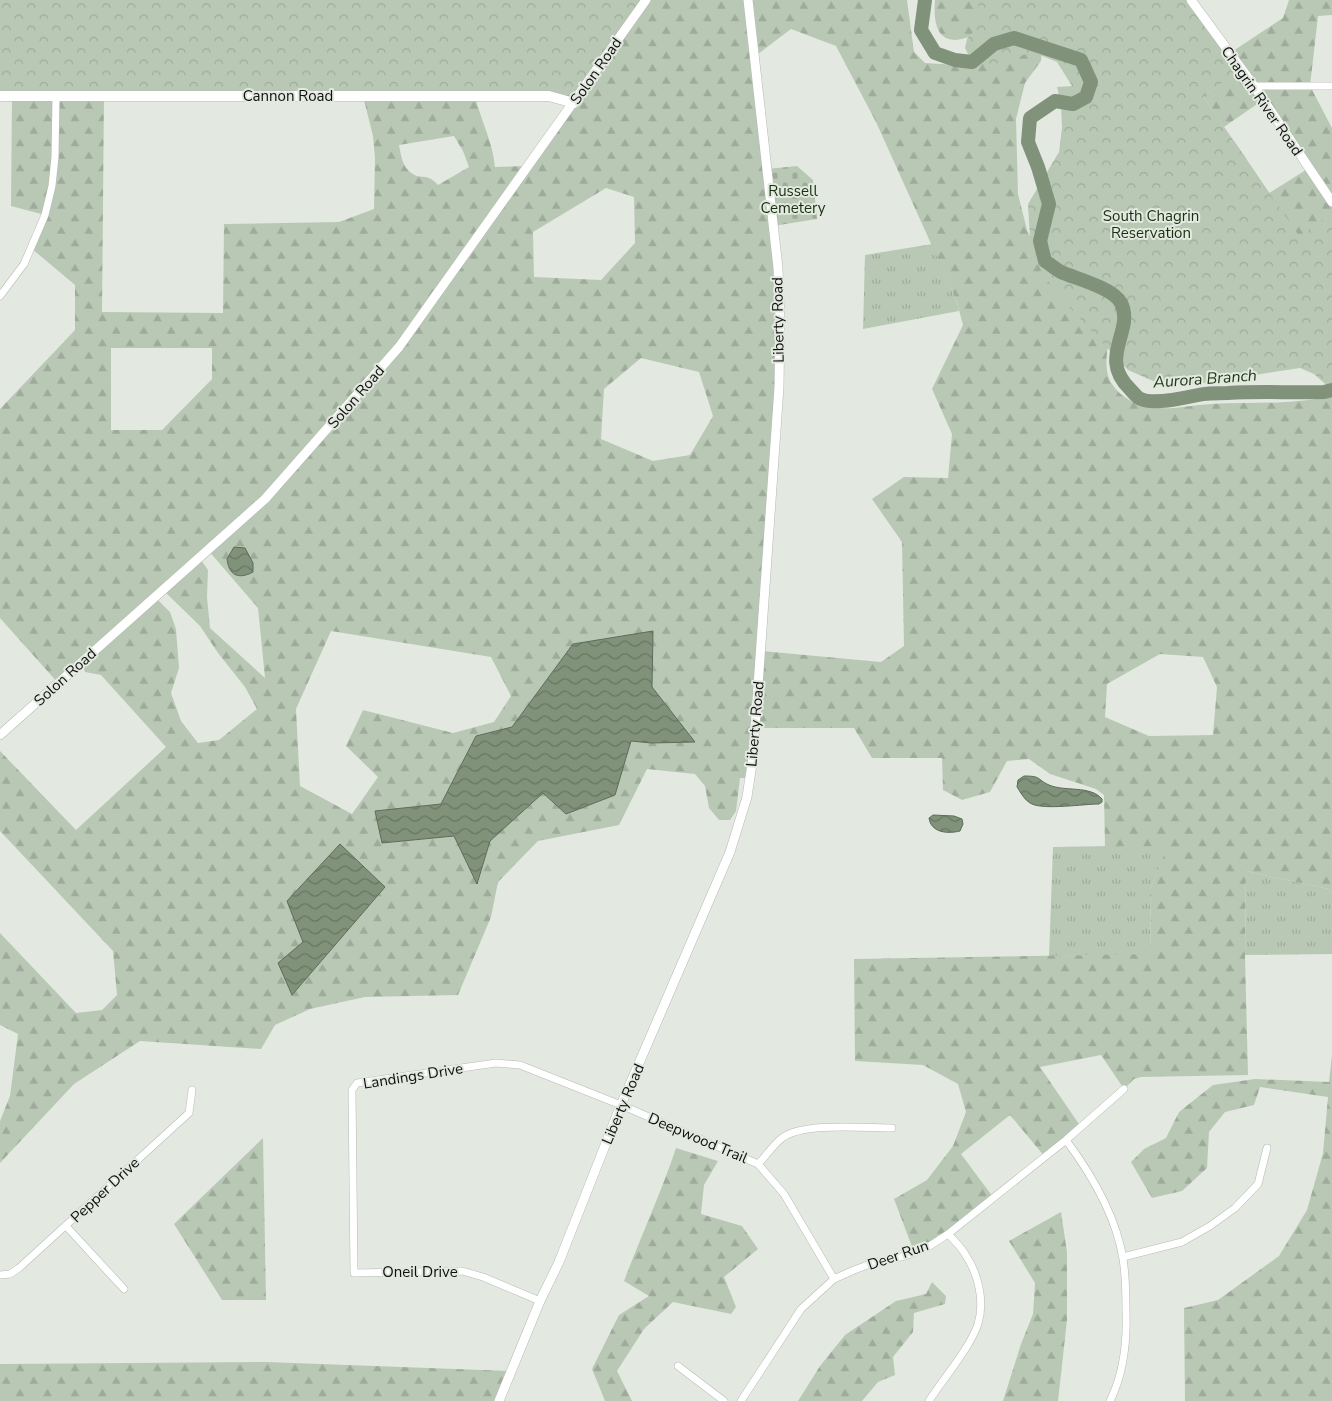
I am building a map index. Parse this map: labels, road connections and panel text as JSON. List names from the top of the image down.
{
  "streets": {
    "main road": ["Cannon Road"],
    "street": [
      "Solon Road",
      "Chagrin River Road",
      "Liberty Road",
      "Landings Drive",
      "Deepwood Trail",
      "Pepper Drive",
      "Deer Run",
      "Oneil Drive"
    ]
  },
  "crossings": [
    ["Solon Road", "Cannon Road"],
    ["Liberty Road", "Landings Drive"],
    ["Liberty Road", "Deepwood Trail"],
    ["Liberty Road", "Oneil Drive"],
    ["Landings Drive", "Deepwood Trail"],
    ["Landings Drive", "Oneil Drive"],
    ["Deepwood Trail", "Deer Run"]
  ],
  "water": ["Aurora Branch"],
  "parks": ["Russell Cemetery", "South Chagrin Reservation"]
}
